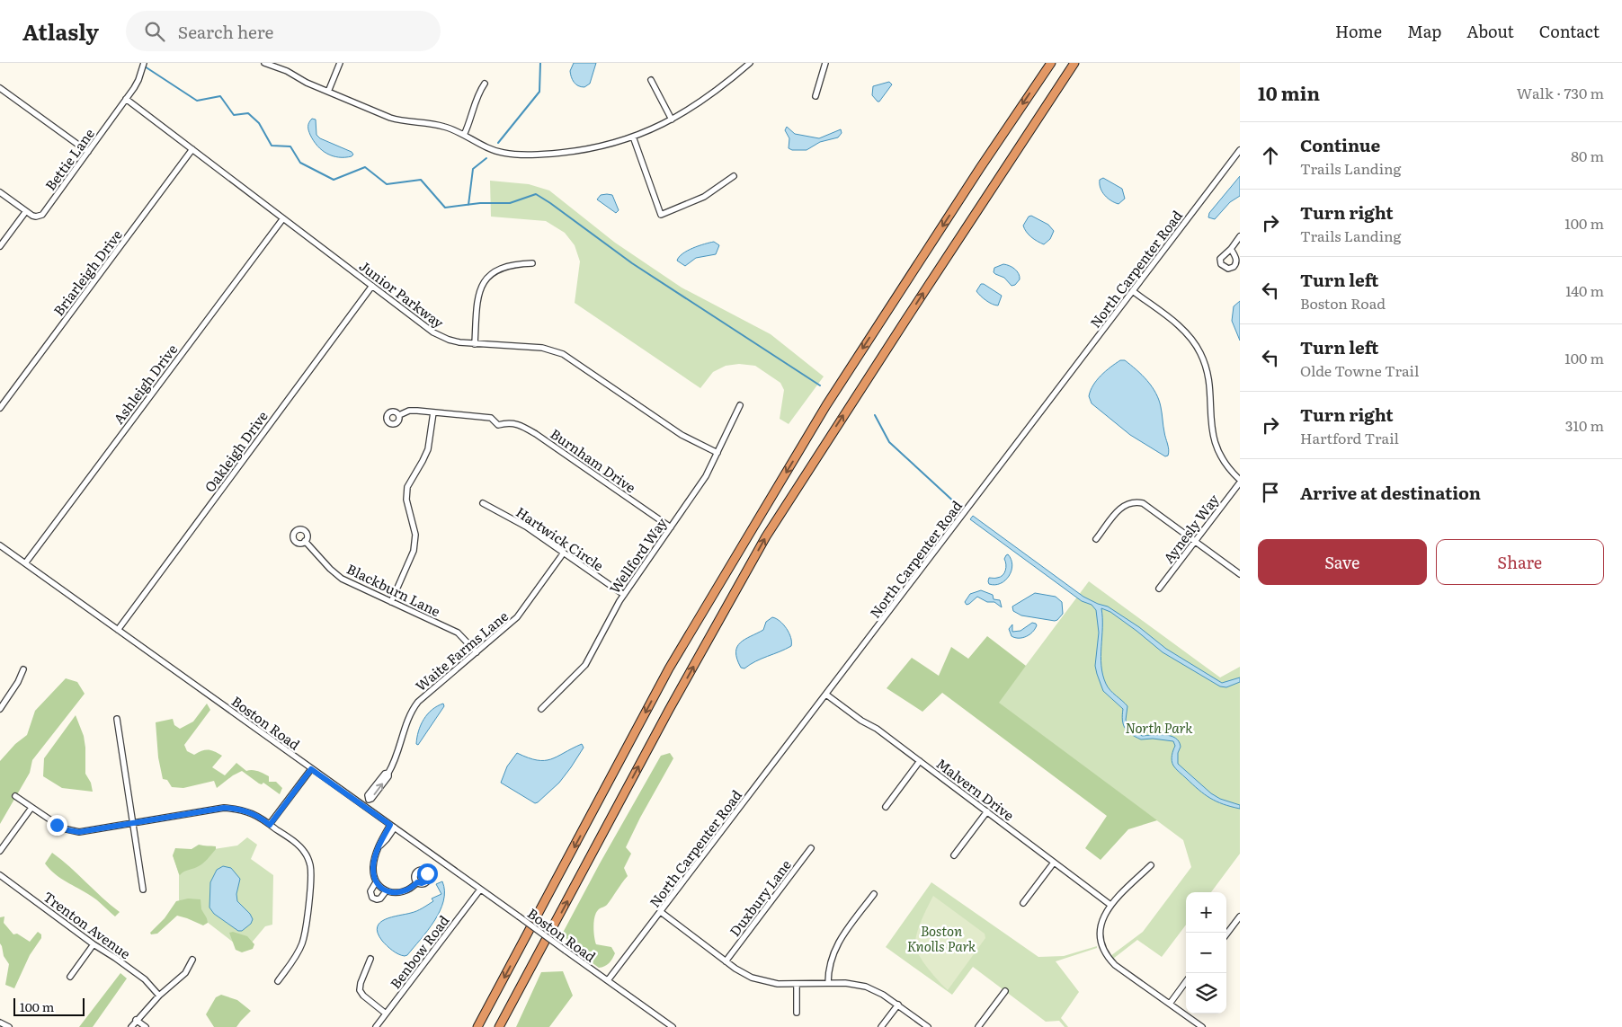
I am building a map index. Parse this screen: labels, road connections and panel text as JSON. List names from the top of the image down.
{
  "streets": {
    "street": [
      "Bettie Lane",
      "North Carpenter Road",
      "Briarleigh Drive",
      "Junior Parkway",
      "Ashleigh Drive",
      "Oakleigh Drive",
      "Burnham Drive",
      "Aynesly Way",
      "Hartwick Circle",
      "Wellford Way",
      "Blackburn Lane",
      "Waite Farms Lane",
      "Boston Road",
      "Malvern Drive",
      "Duxbury Lane",
      "Trenton Avenue",
      "Benbow Road"
    ]
  },
  "crossings": [
    ["Bettie Lane", "Junior Parkway"],
    ["North Carpenter Road", "Boston Road"],
    ["North Carpenter Road", "Malvern Drive"],
    ["Briarleigh Drive", "Junior Parkway"],
    ["Junior Parkway", "Ashleigh Drive"],
    ["Junior Parkway", "Oakleigh Drive"],
    ["Junior Parkway", "Wellford Way"],
    ["Ashleigh Drive", "Boston Road"],
    ["Oakleigh Drive", "Boston Road"],
    ["Burnham Drive", "Wellford Way"],
    ["Hartwick Circle", "Wellford Way"],
    ["Hartwick Circle", "Waite Farms Lane"],
    ["Blackburn Lane", "Waite Farms Lane"],
    ["Waite Farms Lane", "Boston Road"],
    ["Boston Road", "Benbow Road"]
  ],
  "parks": ["North Park", "Boston Knolls Park"],
  "scale_bar": "100 m",
  "page": {
    "header": "Atlasly",
    "search": "Search here",
    "nav": [
      "Home",
      "Map",
      "About",
      "Contact"
    ],
    "heading": ["10 min", "Walk · 730 m"],
    "list": [
      ["Continue", "Trails Landing", "80 m"],
      ["Turn right", "Trails Landing", "100 m"],
      ["Turn left", "Boston Road", "140 m"],
      ["Turn left", "Olde Towne Trail", "100 m"],
      ["Turn right", "Hartford Trail", "310 m"],
      "Arrive at destination"
    ],
    "buttons": ["Save", "Share"],
    "map_buttons": ["+", "−"],
    "scale": "100 m"
  }
}
